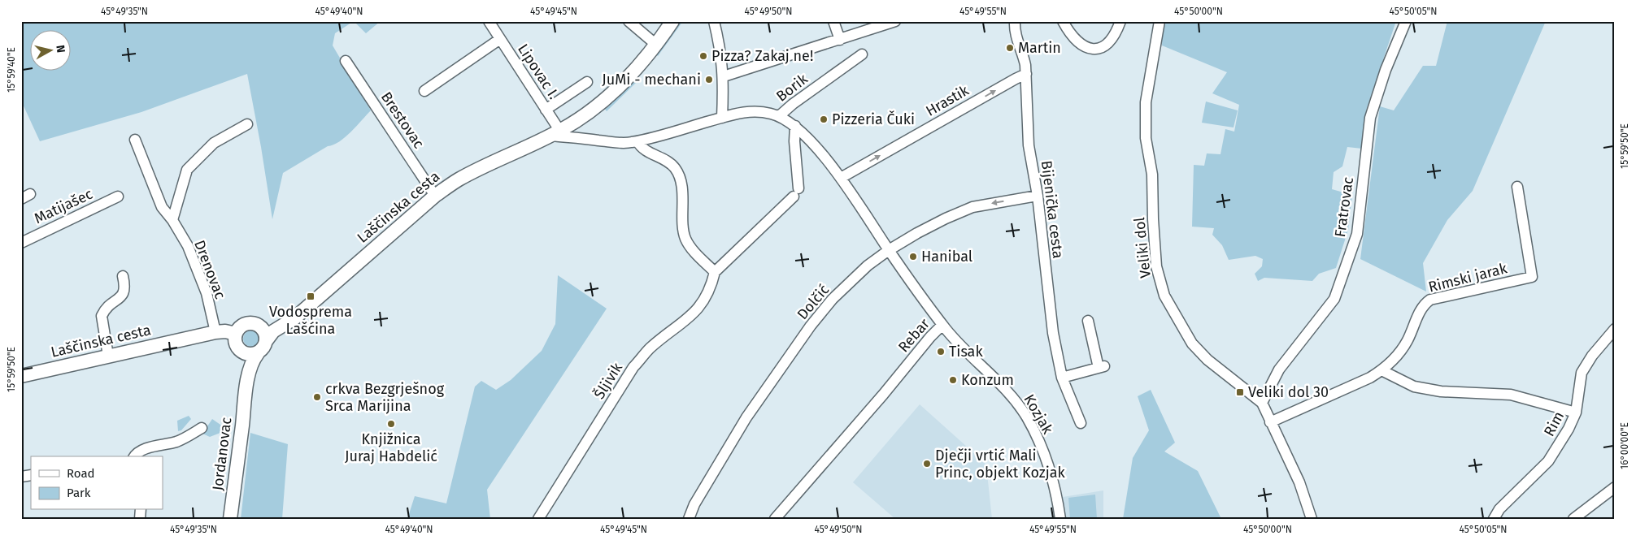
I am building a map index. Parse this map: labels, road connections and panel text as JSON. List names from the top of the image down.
{
  "streets": {
    "main road": ["Laščinska cesta", "Jordanovac"],
    "street": [
      "Lipovac I.",
      "Borik",
      "Hrastik",
      "Brestovac",
      "Matijašec",
      "Fratrovac",
      "Bijenička cesta",
      "Veliki dol",
      "Drenovac",
      "Rimski jarak",
      "Dolčić",
      "Rebar",
      "Šljivik",
      "Kozjak",
      "Rim"
    ]
  },
  "crossings": [
    ["Lipovac I.", "Laščinska cesta"],
    ["Borik", "Rebar"],
    ["Hrastik", "Bijenička cesta"],
    ["Hrastik", "Rebar"],
    ["Brestovac", "Laščinska cesta"],
    ["Laščinska cesta", "Drenovac"],
    ["Laščinska cesta", "Jordanovac"],
    ["Fratrovac", "Veliki dol"],
    ["Bijenička cesta", "Dolčić"],
    ["Veliki dol", "Rimski jarak"],
    ["Dolčić", "Rebar"],
    ["Rebar", "Šljivik"],
    ["Rebar", "Kozjak"]
  ],
  "one_way": ["Hrastik"],
  "places": {
    "other": [
      "Martin",
      "Pizza? Zakaj ne!",
      "JuMi - mechani",
      "Pizzeria Čuki",
      "Hanibal",
      "Tisak",
      "Konzum",
      "crkva Bezgrješnog Srca Marijina",
      "Knjižnica Juraj Habdelić",
      "Dječji vrtić Mali Princ, objekt Kozjak"
    ],
    "transit": ["Vodosprema Lašćina", "Veliki dol 30"]
  },
  "legend": ["Road", "Park"],
  "north": "right",
  "coordinates": [
    "45°49'35\"N",
    "45°49'40\"N",
    "45°49'45\"N",
    "45°49'50\"N",
    "45°49'55\"N",
    "45°50'00\"N",
    "45°50'05\"N",
    "15°59'40\"E",
    "15°59'50\"E",
    "16°00'00\"E"
  ]
}
